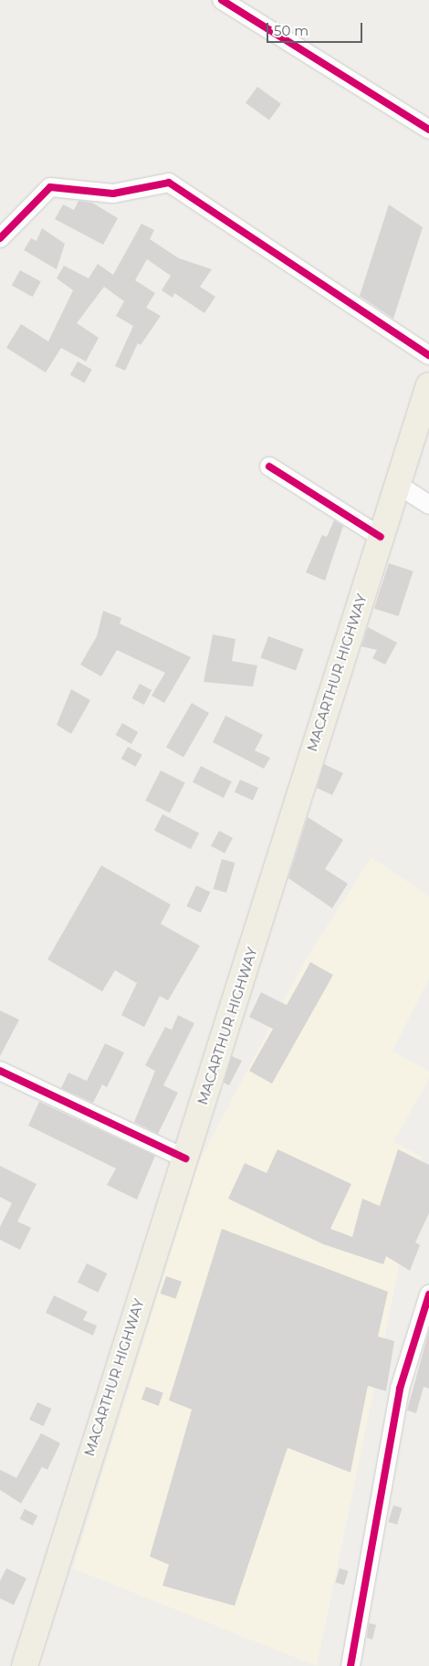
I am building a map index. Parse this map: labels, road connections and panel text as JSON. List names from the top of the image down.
{
  "streets": {
    "highway": ["MACARTHUR HIGHWAY"]
  },
  "scale_bar": "50 m"
}
